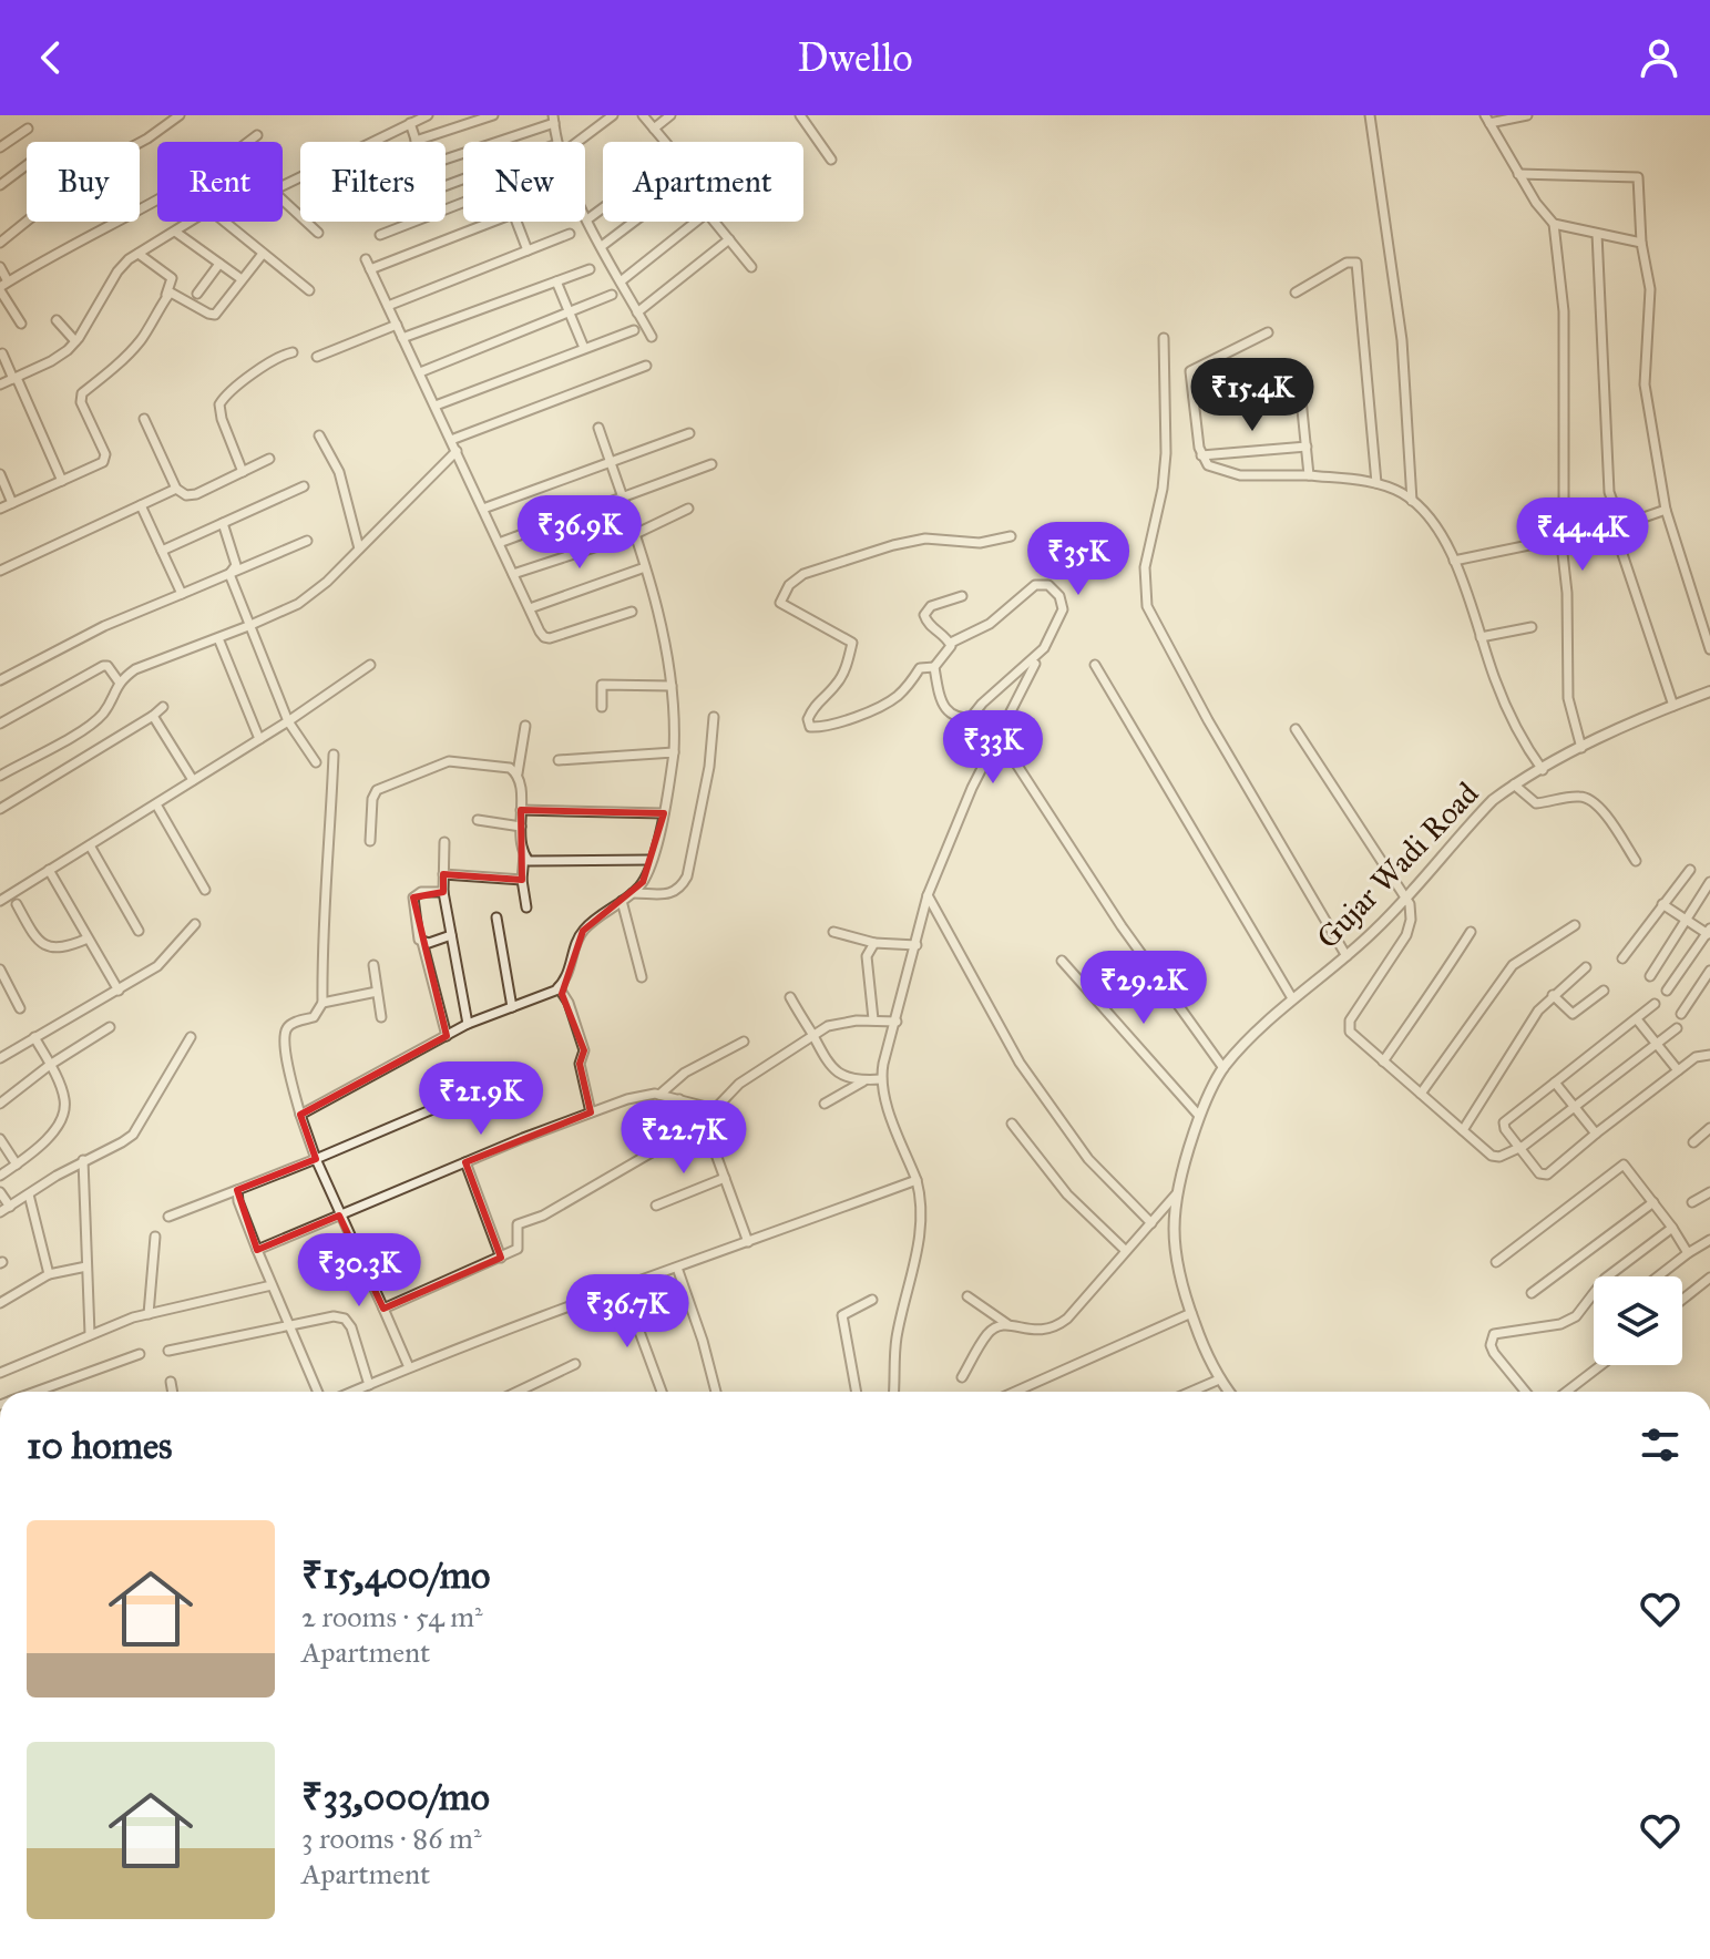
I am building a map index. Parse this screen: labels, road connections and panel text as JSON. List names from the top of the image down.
{
  "streets": {
    "street": ["Gujar Wadi Road"]
  },
  "page": {
    "header": "Dwello",
    "chip": [
      "Buy",
      "Rent",
      "Filters",
      "New",
      "Apartment"
    ],
    "price": [
      "₹15.4K",
      "₹36.9K",
      "₹44.4K",
      "₹35K",
      "₹33K",
      "₹29.2K",
      "₹21.9K",
      "₹22.7K",
      "₹30.3K",
      "₹36.7K"
    ],
    "heading": "10 homes",
    "list": [
      {
        "name": "₹15,400/mo",
        "note": "2 rooms · 54 m² · Apartment"
      },
      {
        "name": "₹33,000/mo",
        "note": "3 rooms · 86 m² · Apartment"
      }
    ]
  }
}
